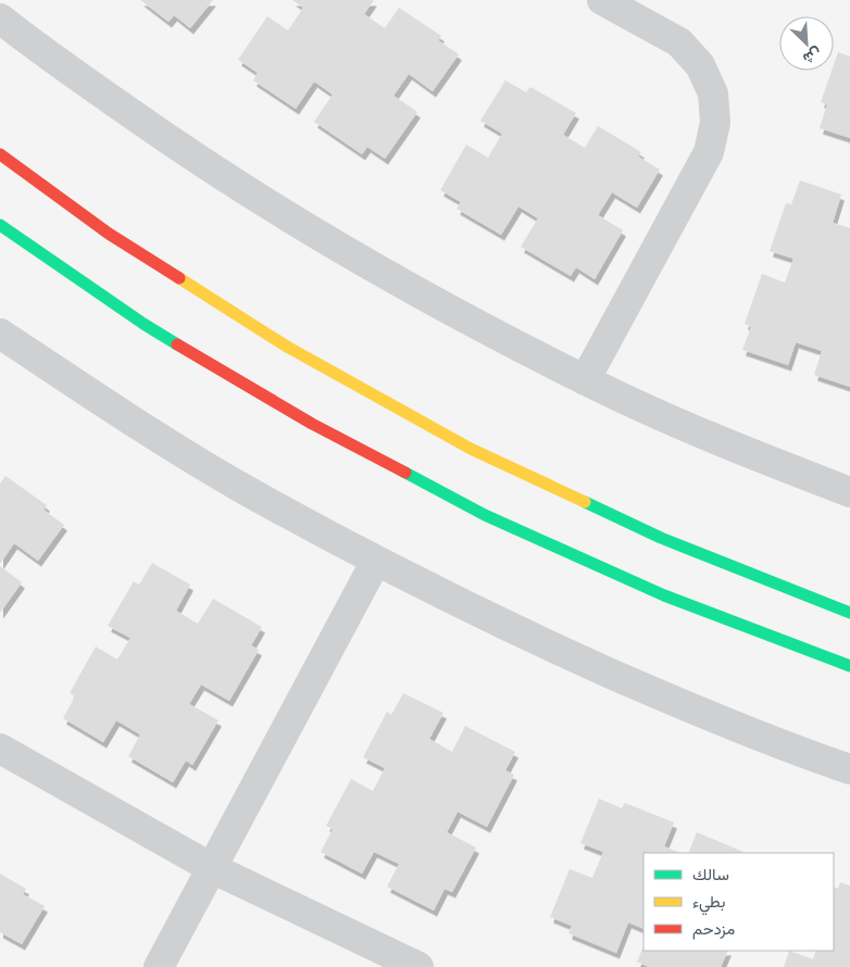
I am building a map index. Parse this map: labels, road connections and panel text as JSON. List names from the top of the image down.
{
  "legend": ["سالك", "بطيء", "مزدحم"],
  "north": "bottom right"
}
